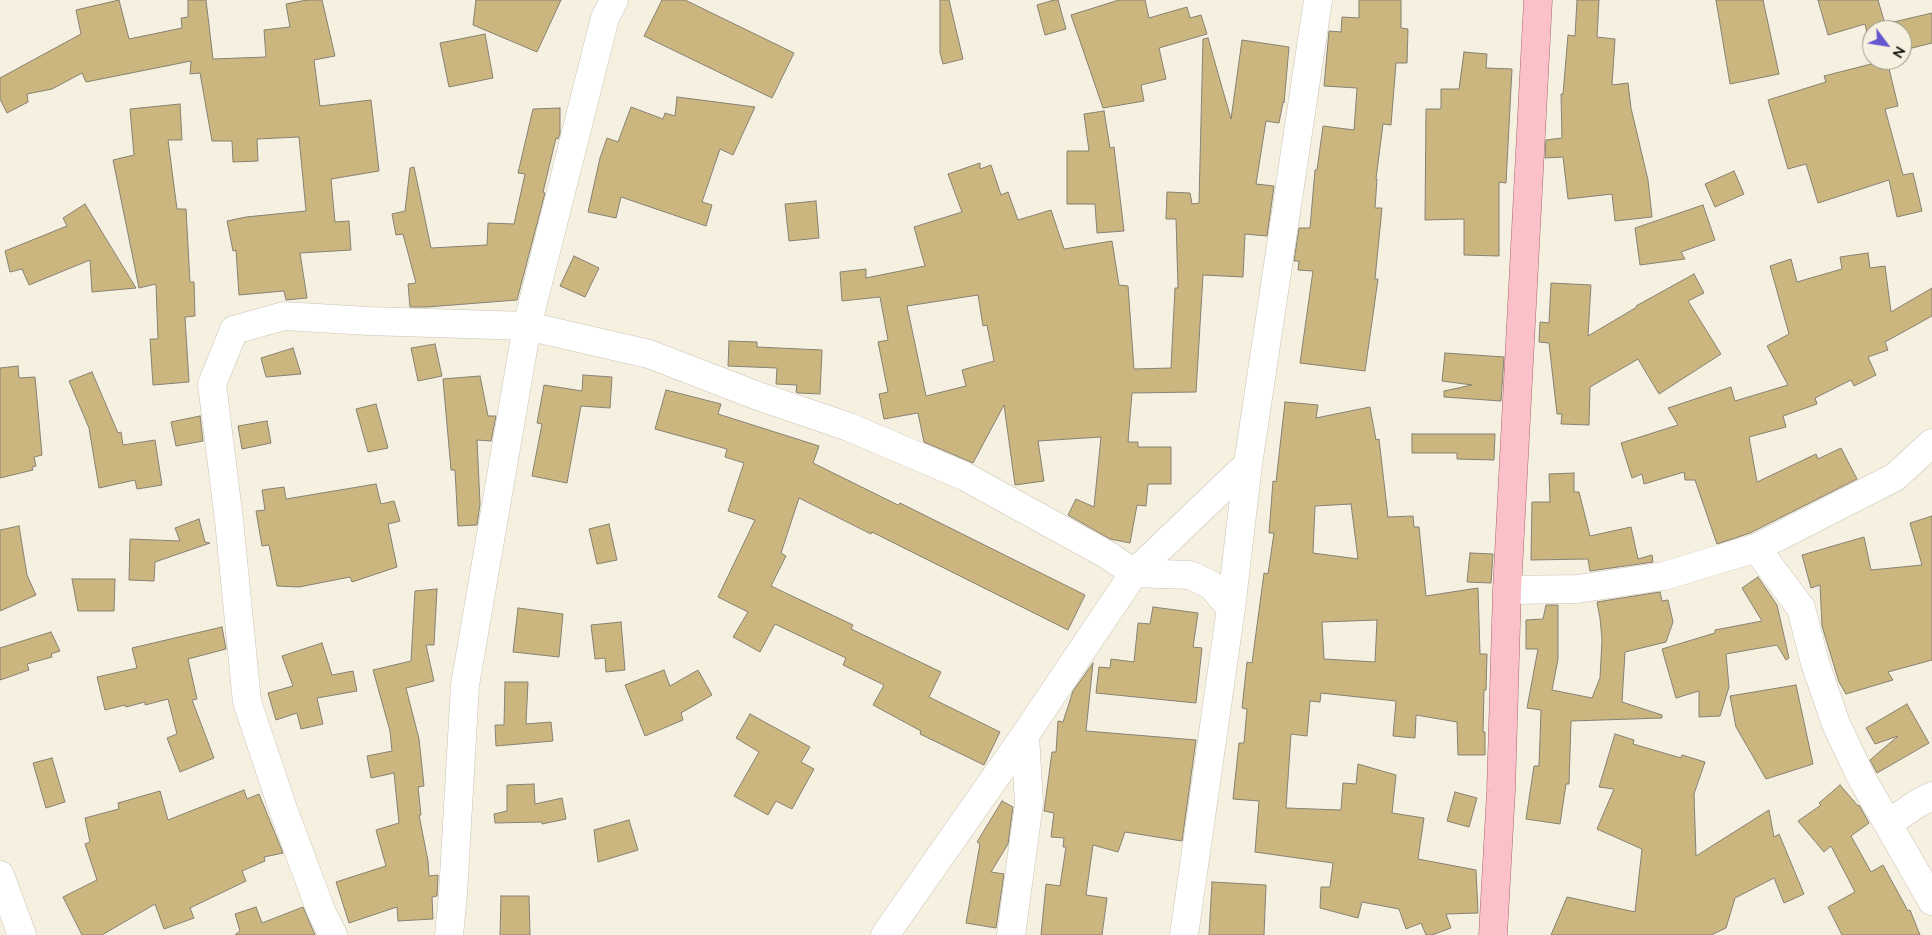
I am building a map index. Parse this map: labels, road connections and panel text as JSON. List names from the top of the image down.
{
  "north": "bottom right"
}
